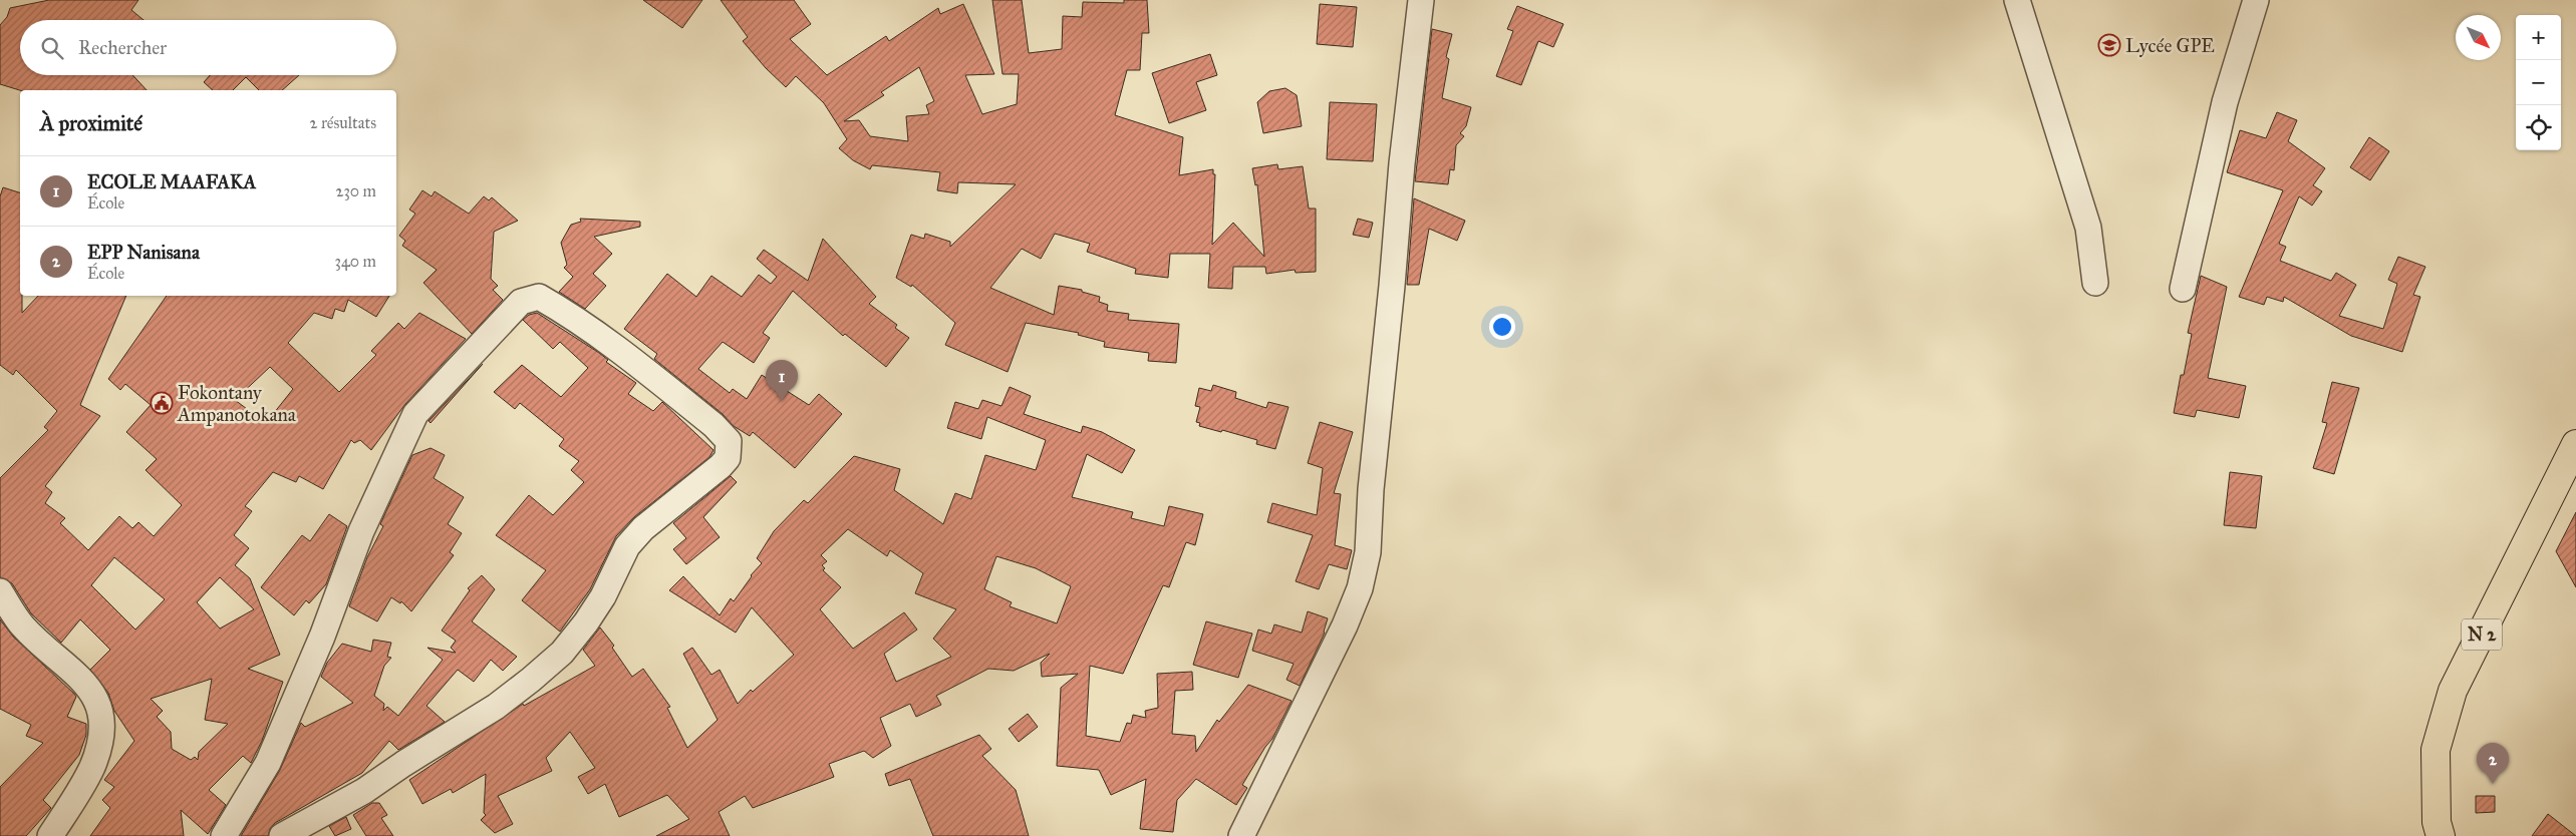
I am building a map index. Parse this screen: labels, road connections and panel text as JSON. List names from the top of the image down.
{
  "streets": {
    "main road": ["N 2"]
  },
  "places": {
    "school or university": ["Lycée GPE"],
    "public building": ["Fokontany Ampanotokana"]
  },
  "north": "bottom right",
  "page": {
    "map_buttons": ["+", "−"],
    "search": "Rechercher",
    "heading": ["À proximité", "2 résultats"],
    "list": [
      {
        "mark": "1",
        "name": "ECOLE MAAFAKA",
        "note": "École",
        "value": "230 m"
      },
      {
        "mark": "2",
        "name": "EPP Nanisana",
        "note": "École",
        "value": "340 m"
      }
    ],
    "pins": ["1", "2"]
  }
}
